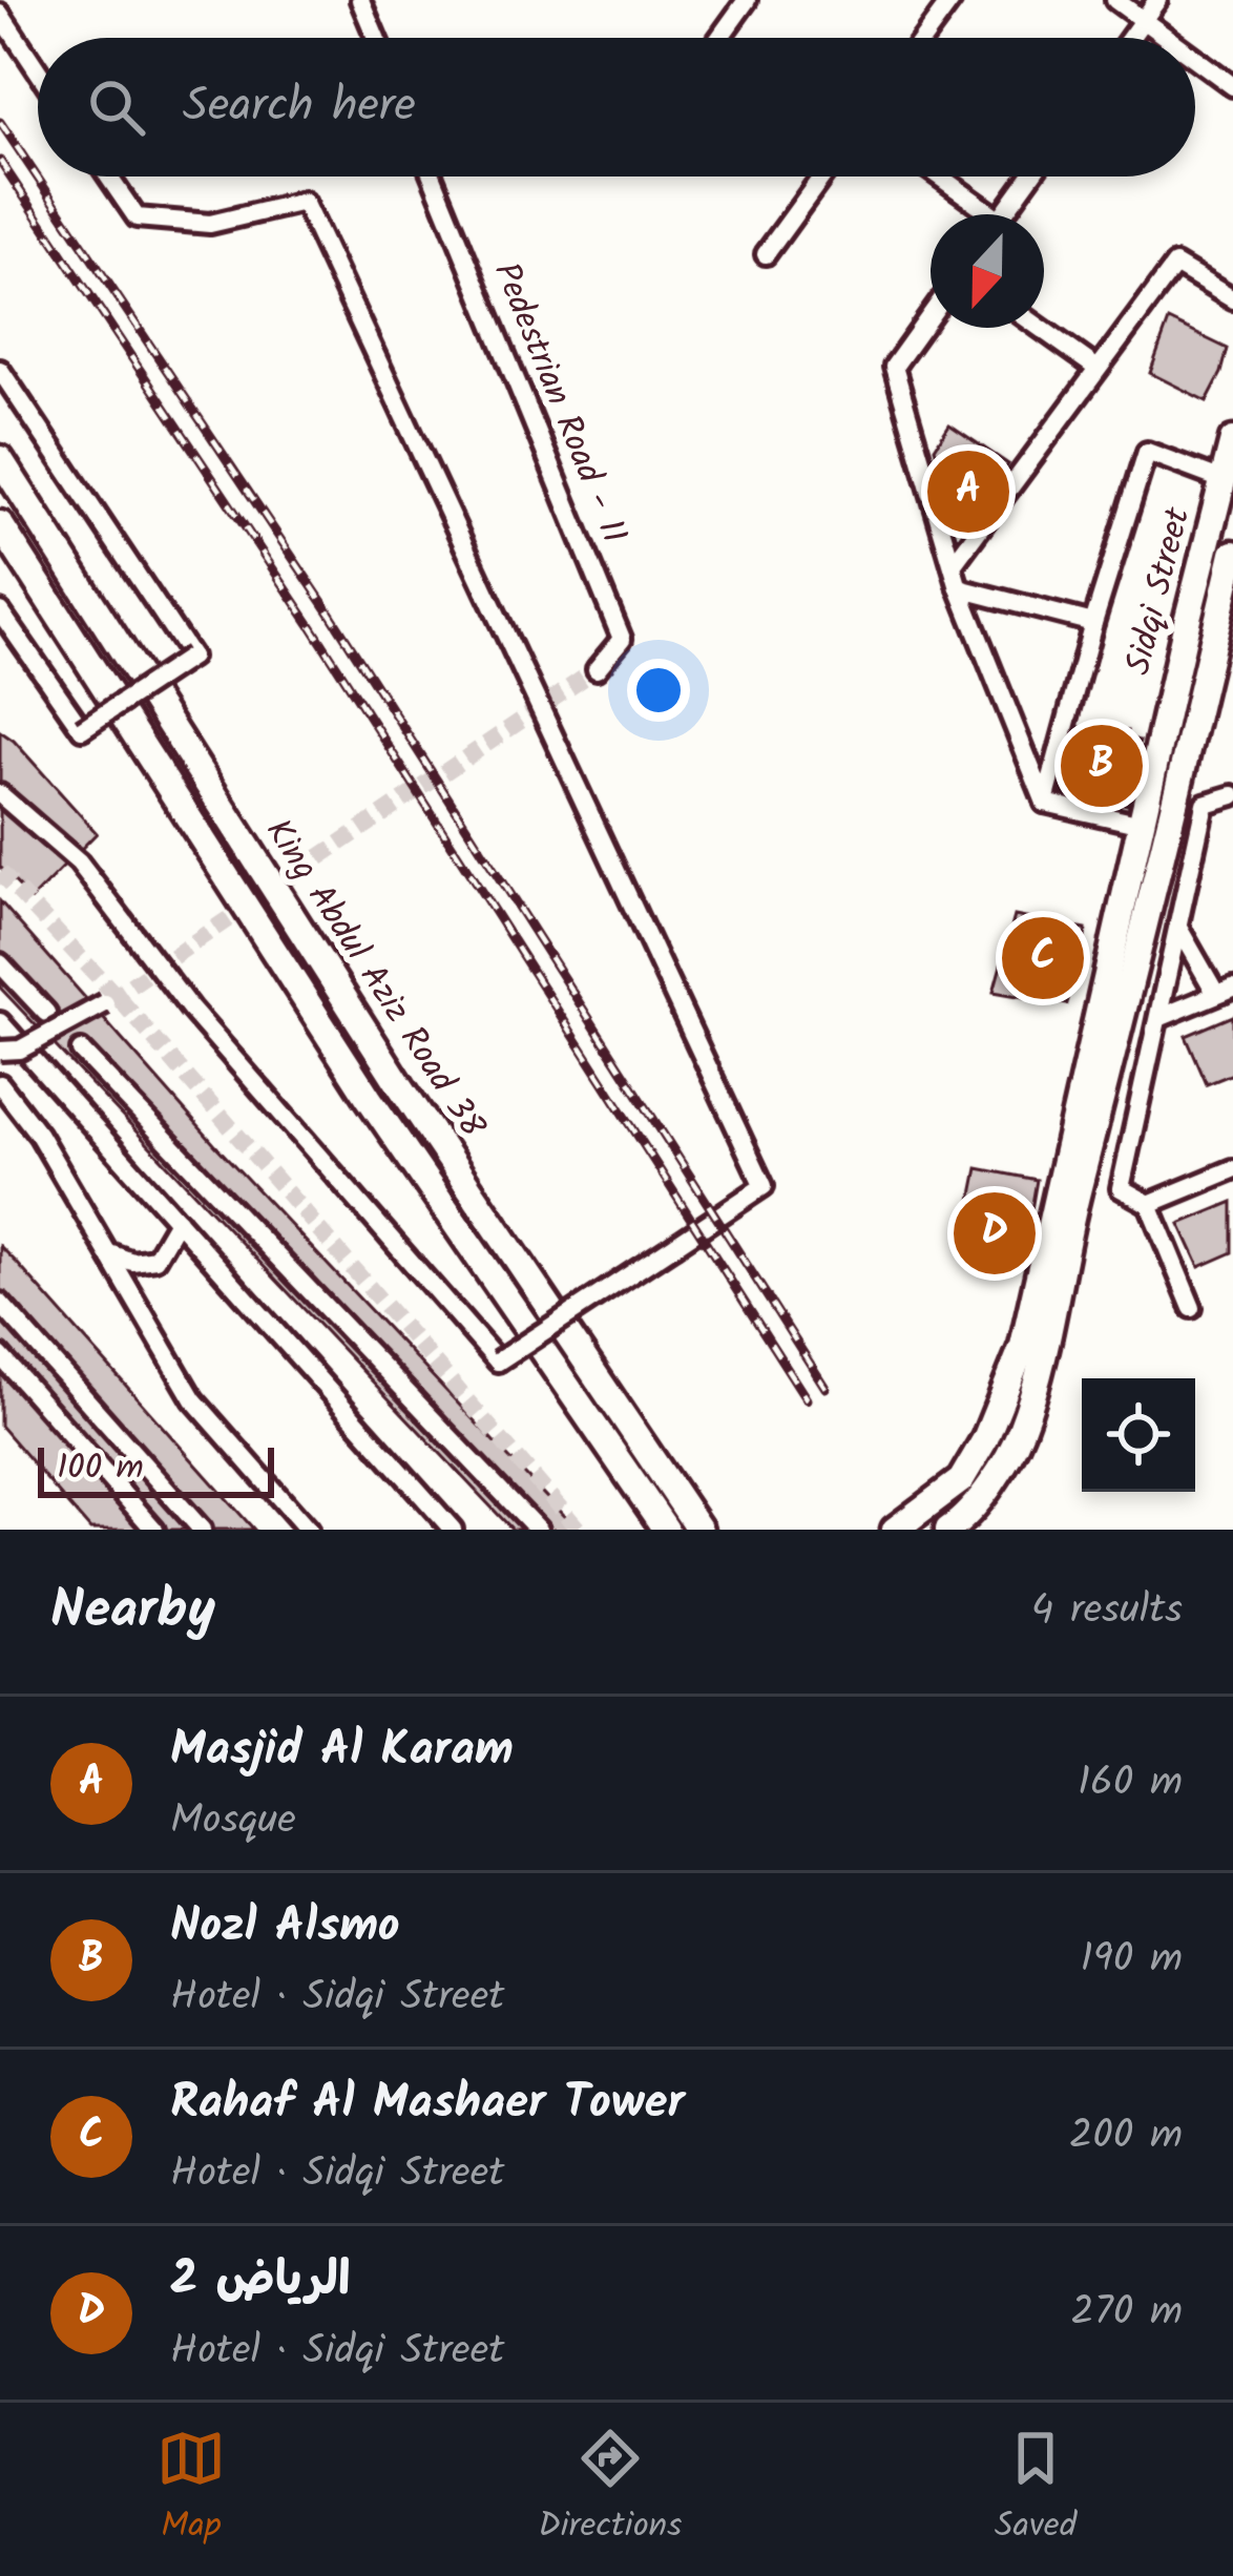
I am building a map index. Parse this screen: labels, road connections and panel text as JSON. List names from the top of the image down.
{
  "streets": {
    "main road": ["Sidqi Street", "King Abdul Aziz Road 38"],
    "street": ["Pedestrian Road - 11"]
  },
  "scale_bar": "100 m",
  "north": "bottom",
  "page": {
    "search": "Search here",
    "pins": [
      "A",
      "B",
      "C",
      "D"
    ],
    "scale": "100 m",
    "heading": ["Nearby", "4 results"],
    "list": [
      {
        "mark": "A",
        "name": "Masjid Al Karam",
        "note": "Mosque",
        "value": "160 m"
      },
      {
        "mark": "B",
        "name": "Nozl Alsmo",
        "note": "Hotel · Sidqi Street",
        "value": "190 m"
      },
      {
        "mark": "C",
        "name": "Rahaf Al Mashaer Tower",
        "note": "Hotel · Sidqi Street",
        "value": "200 m"
      },
      {
        "mark": "D",
        "name": "الرياض 2",
        "note": "Hotel · Sidqi Street",
        "value": "270 m"
      }
    ],
    "nav": ["Map", "Directions", "Saved"]
  }
}
